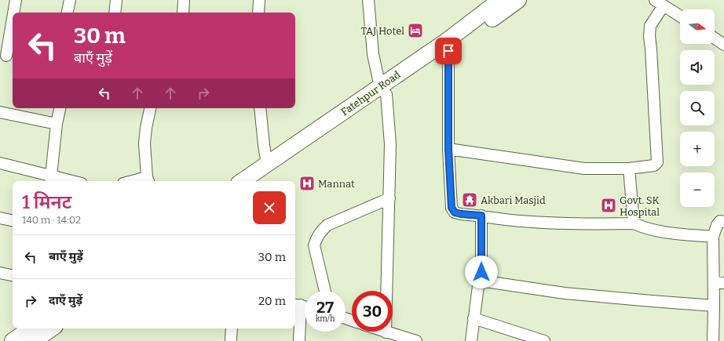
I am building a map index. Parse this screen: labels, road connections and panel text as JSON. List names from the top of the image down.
{
  "streets": {
    "street": ["Fatehpur Road"]
  },
  "places": {
    "hotel": ["TAJ Hotel"],
    "hospital": ["Mannat", "Govt. SK Hospital"],
    "temple": ["Akbari Masjid"]
  },
  "north": "right",
  "page": {
    "map_buttons": ["+", "−"],
    "turn": ["30 m", "बाएँ मुड़ें"],
    "heading": ["1 मिनट", "140 m · 14:02"],
    "list": [
      {
        "name": "बाएँ मुड़ें",
        "value": "30 m"
      },
      {
        "name": "दाएँ मुड़ें",
        "value": "20 m"
      }
    ],
    "speed": "27 km/h",
    "limit": "30"
  }
}
